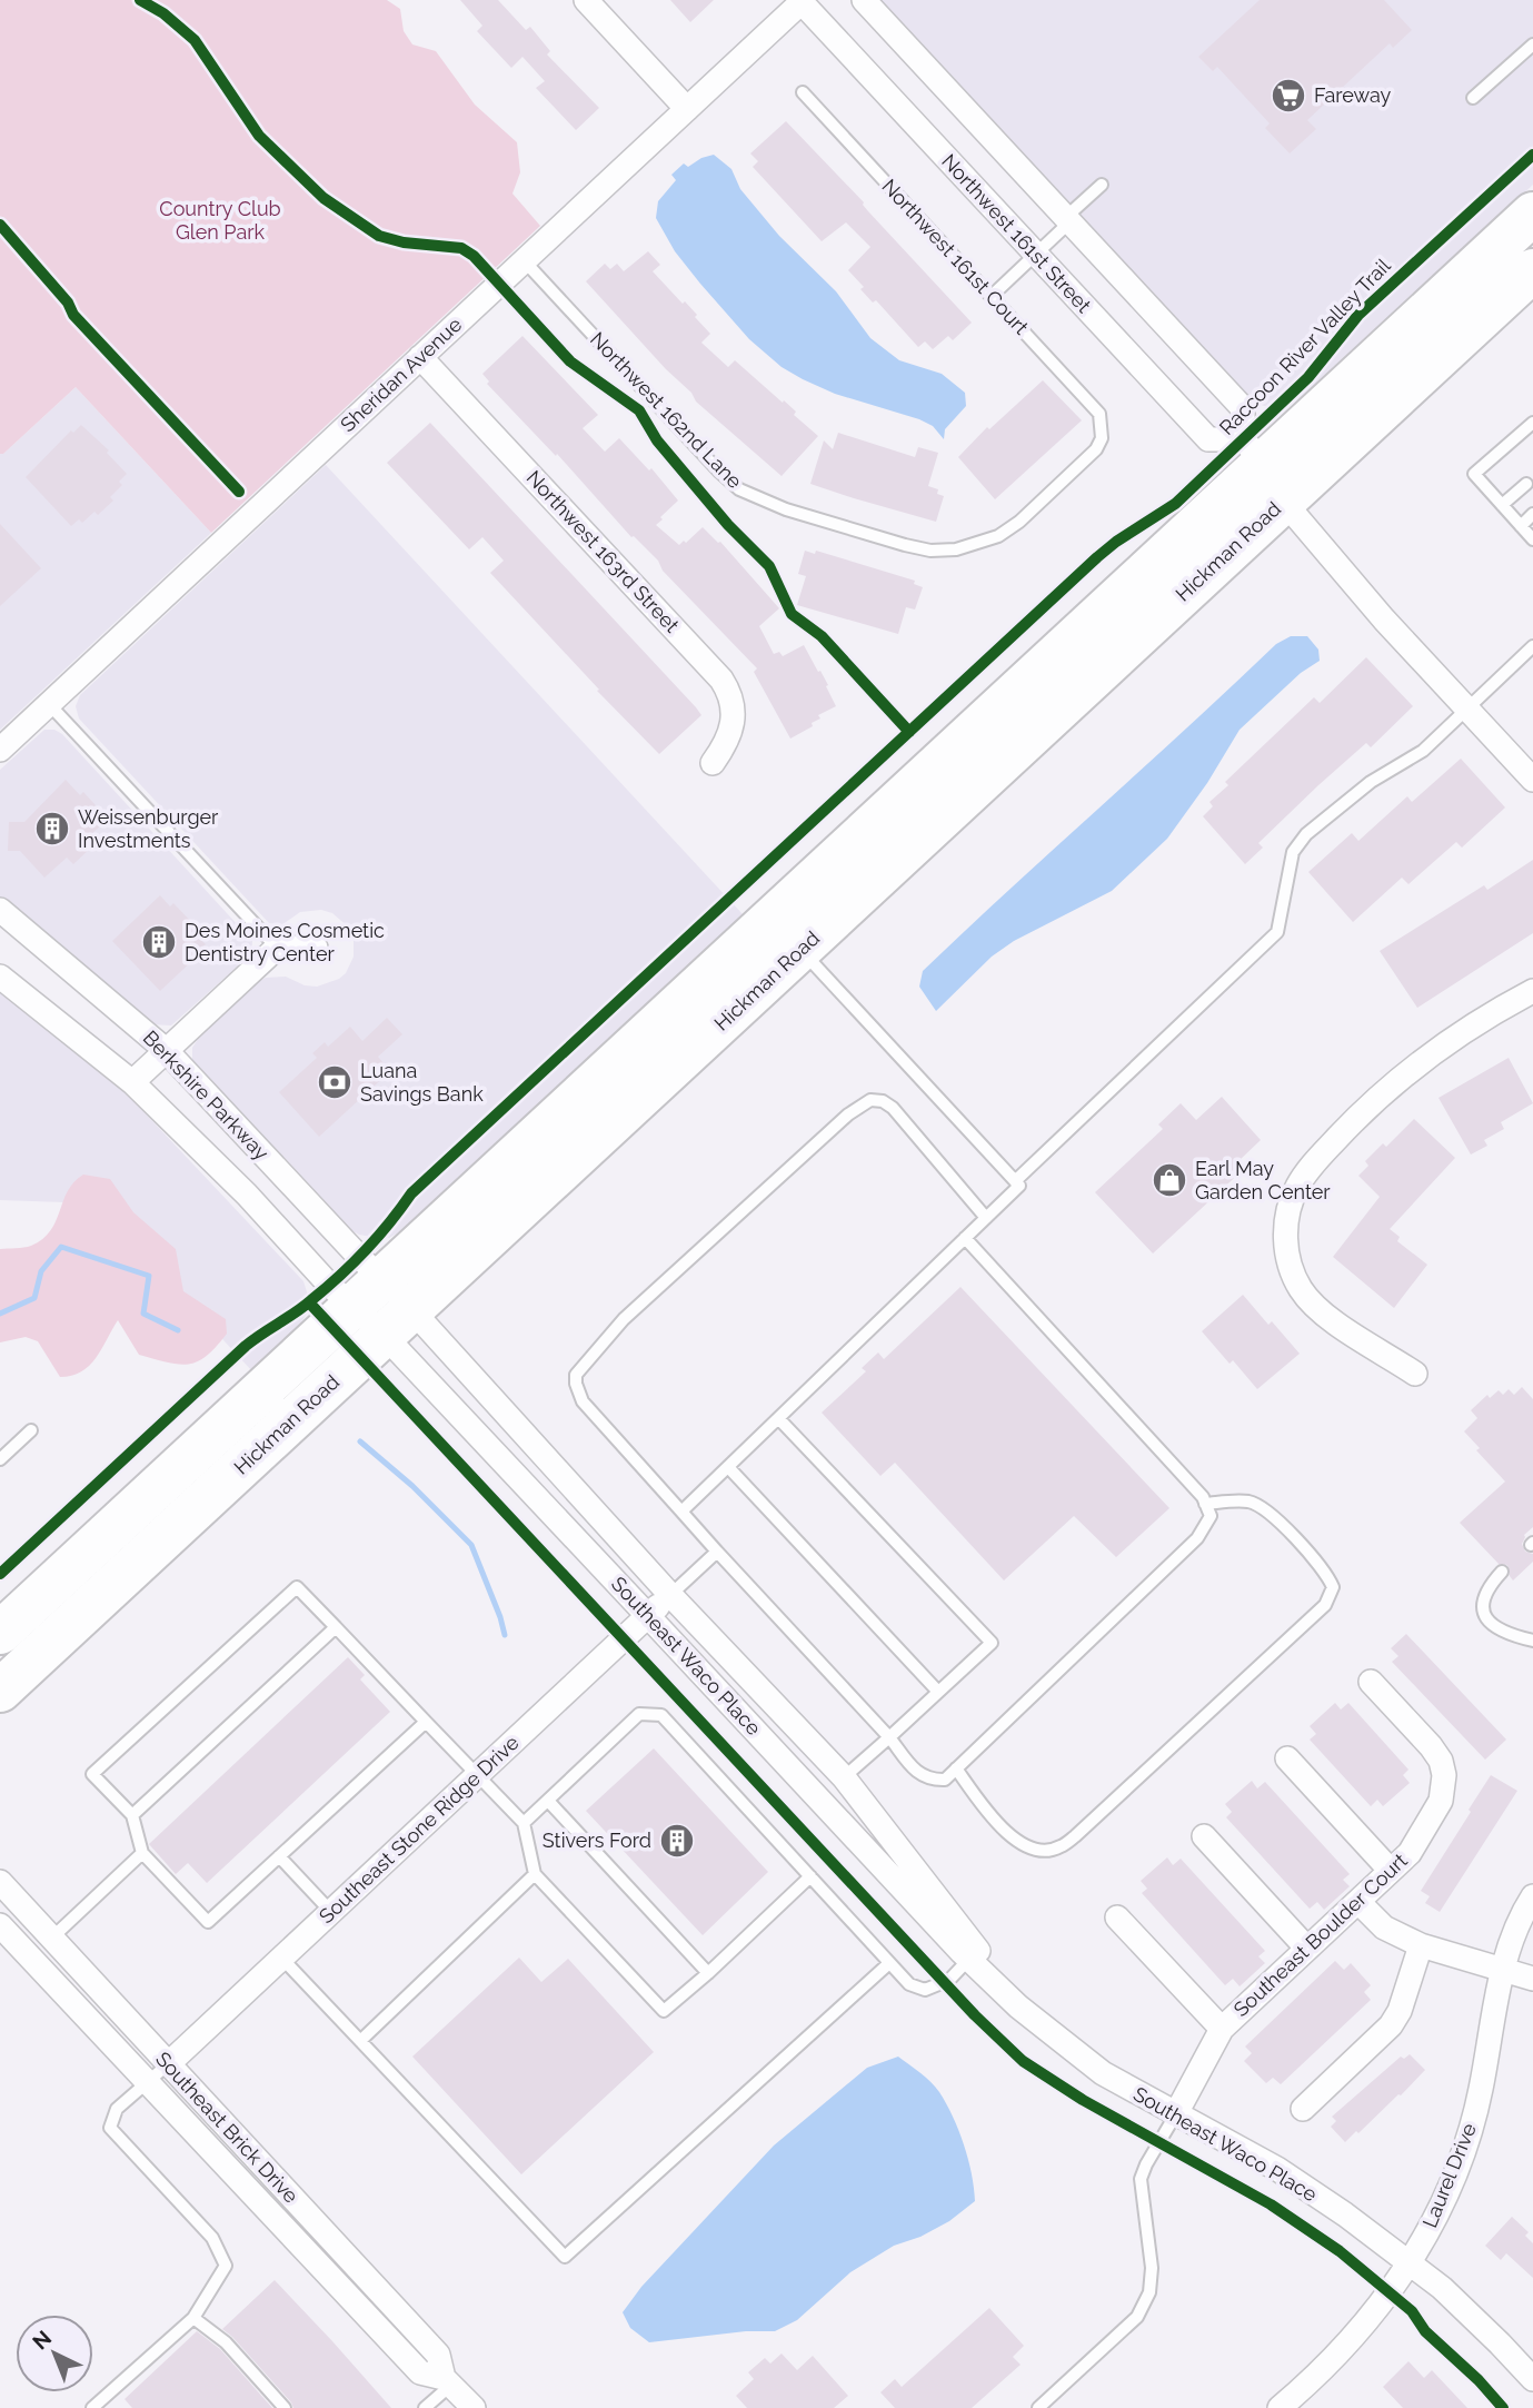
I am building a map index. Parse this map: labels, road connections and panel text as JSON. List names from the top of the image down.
{
  "streets": {
    "highway": ["Hickman Road"],
    "street": [
      "Northwest 161st Street",
      "Sheridan Avenue",
      "Northwest 163rd Street",
      "Berkshire Parkway",
      "Southeast Waco Place",
      "Southeast Stone Ridge Drive",
      "Southeast Boulder Court",
      "Southeast Brick Drive",
      "Laurel Drive"
    ],
    "lane": ["Northwest 161st Court", "Northwest 162nd Lane"],
    "cycle path": ["Raccoon River Valley Trail"]
  },
  "crossings": [
    ["Northwest 161st Street", "Sheridan Avenue"],
    ["Northwest 161st Street", "Hickman Road"],
    ["Northwest 161st Court", "Northwest 162nd Lane"],
    ["Sheridan Avenue", "Northwest 162nd Lane"],
    ["Sheridan Avenue", "Northwest 163rd Street"],
    ["Hickman Road", "Berkshire Parkway"],
    ["Hickman Road", "Southeast Waco Place"],
    ["Berkshire Parkway", "Southeast Waco Place"],
    ["Southeast Waco Place", "Southeast Stone Ridge Drive"],
    ["Southeast Waco Place", "Southeast Boulder Court"],
    ["Southeast Waco Place", "Laurel Drive"],
    ["Southeast Stone Ridge Drive", "Southeast Brick Drive"]
  ],
  "parks": ["Country Club Glen Park"],
  "places": {
    "supermarket": ["Fareway"],
    "building": ["Weissenburger Investments", "Des Moines Cosmetic Dentistry Center", "Stivers Ford"],
    "bank": ["Luana Savings Bank"],
    "shop": ["Earl May Garden Center"]
  },
  "north": "top left"
}
